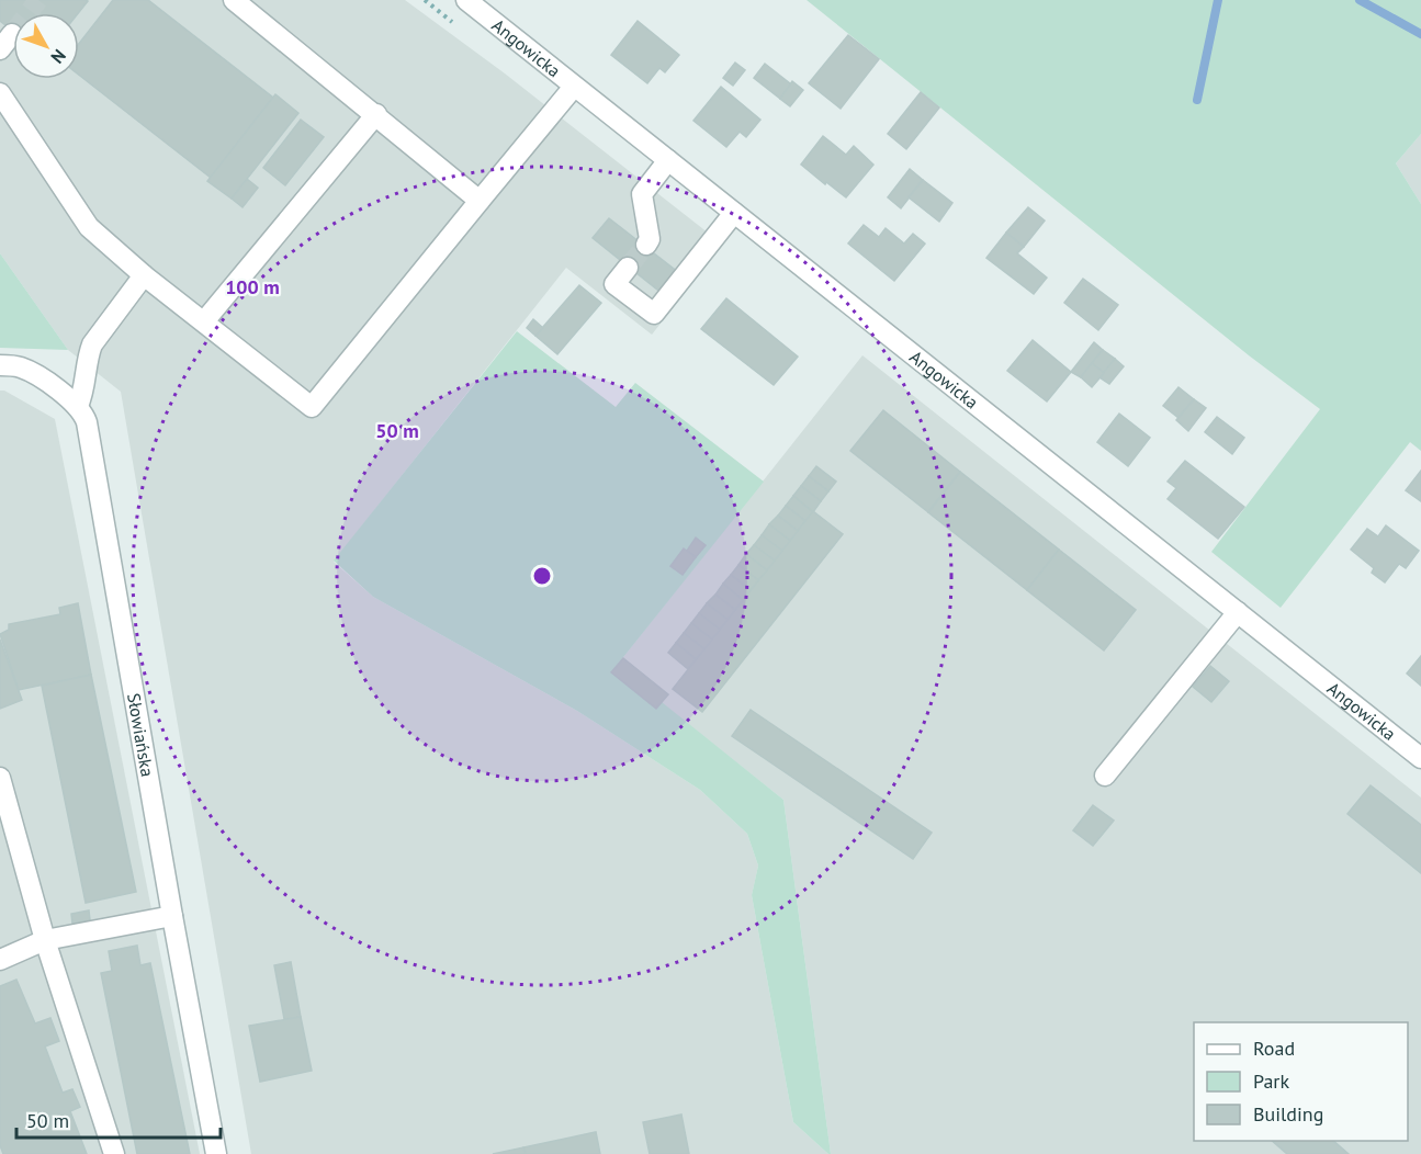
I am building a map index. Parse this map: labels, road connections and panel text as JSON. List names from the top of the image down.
{
  "streets": {
    "street": ["Angowicka", "Słowiańska"]
  },
  "legend": ["Road", "Park", "Building"],
  "scale_bar": "50 m",
  "north": "bottom right",
  "rings": ["100 m", "50 m"]
}
